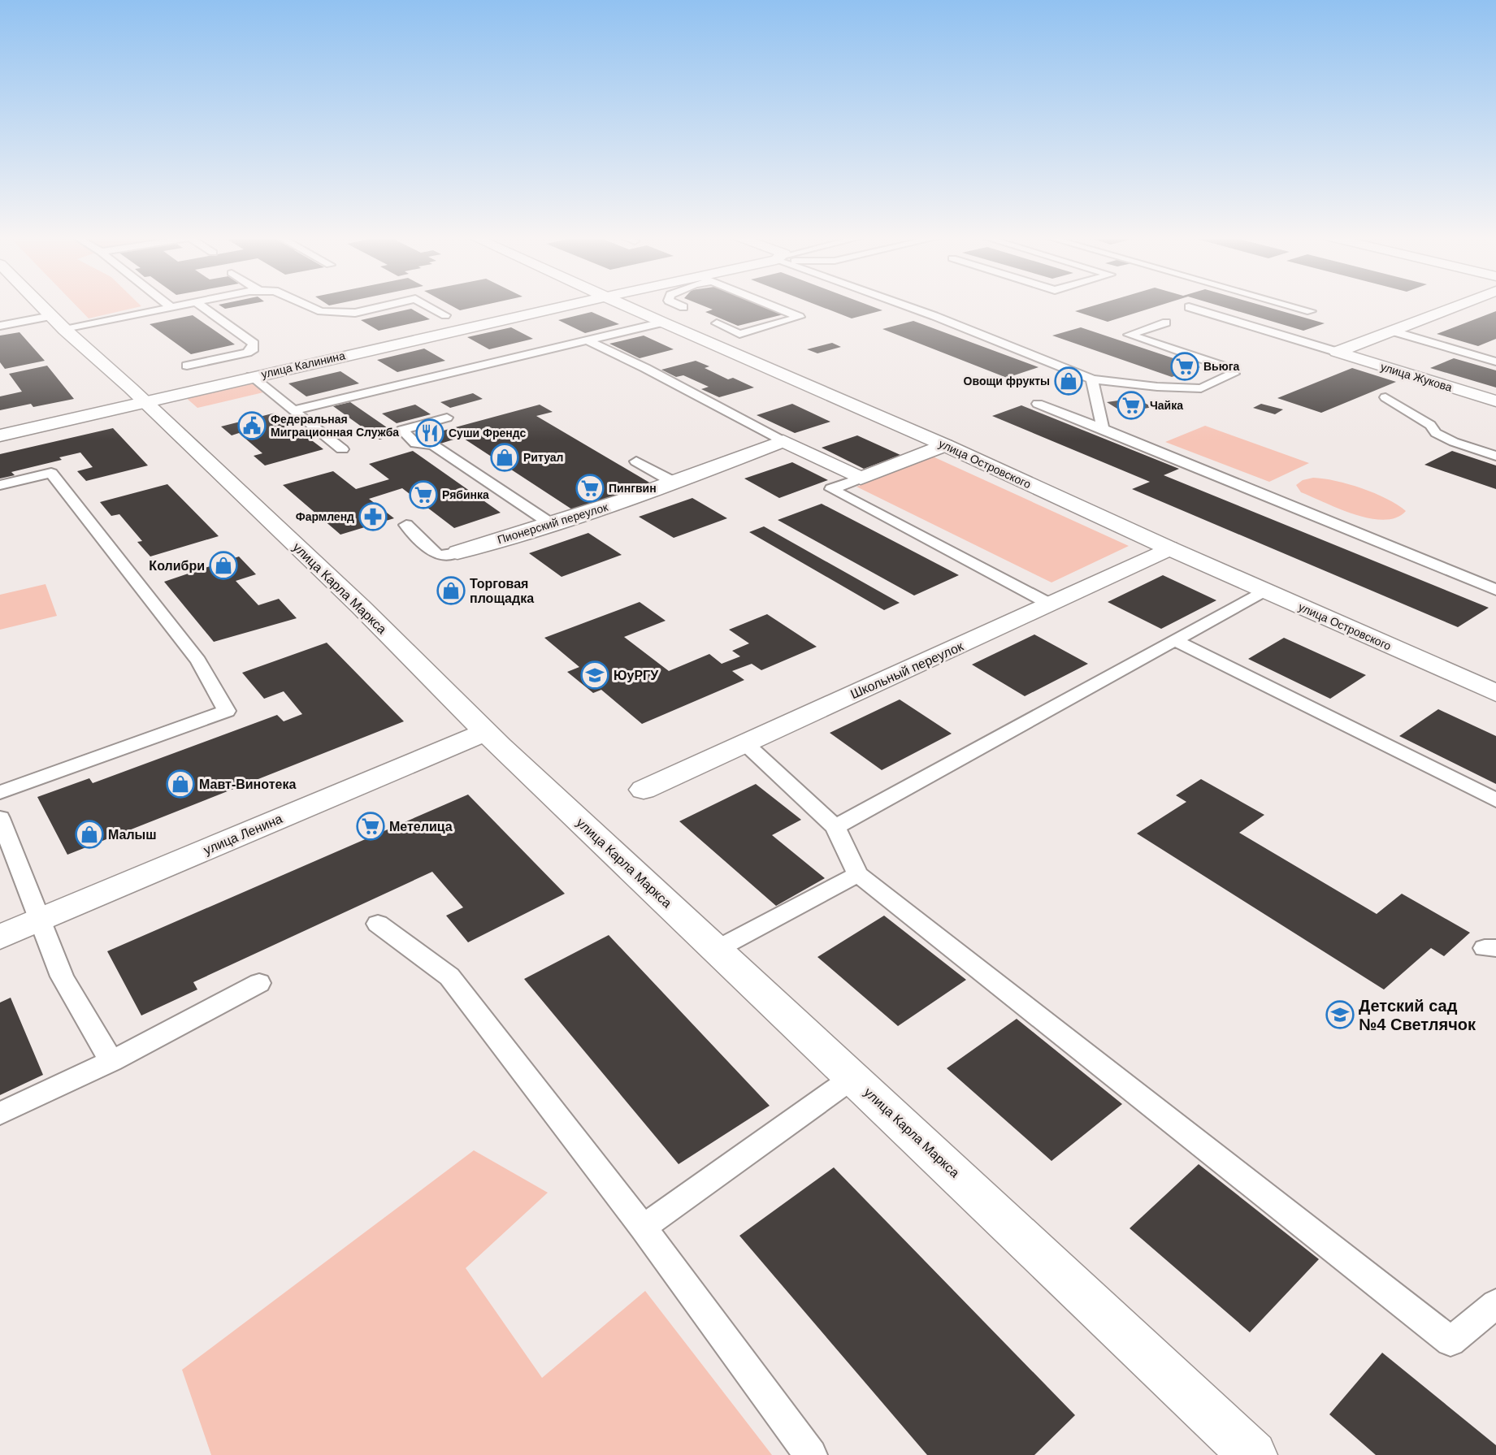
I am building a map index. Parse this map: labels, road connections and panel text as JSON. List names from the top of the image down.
{
  "streets": {
    "street": [
      "улица Калинина",
      "улица Жукова",
      "улица Островского",
      "Пионерский переулок",
      "улица Карла Маркса",
      "Школьный переулок",
      "улица Ленина"
    ]
  },
  "crossings": [
    ["улица Калинина", "улица Карла Маркса"],
    ["улица Островского", "Школьный переулок"],
    ["улица Карла Маркса", "улица Ленина"]
  ],
  "places": {
    "supermarket": [
      "Вьюга",
      "Чайка",
      "Пингвин",
      "Рябинка",
      "Метелица"
    ],
    "shop": [
      "Овощи фрукты",
      "Ритуал",
      "Колибри",
      "Торговая площадка",
      "Мавт-Винотека",
      "Малыш"
    ],
    "public building": ["Федеральная Миграционная Служба"],
    "restaurant": ["Суши Френдс"],
    "pharmacy": ["Фармленд"],
    "school or university": ["ЮуРГУ", "Детский сад №4 Светлячок"]
  }
}
